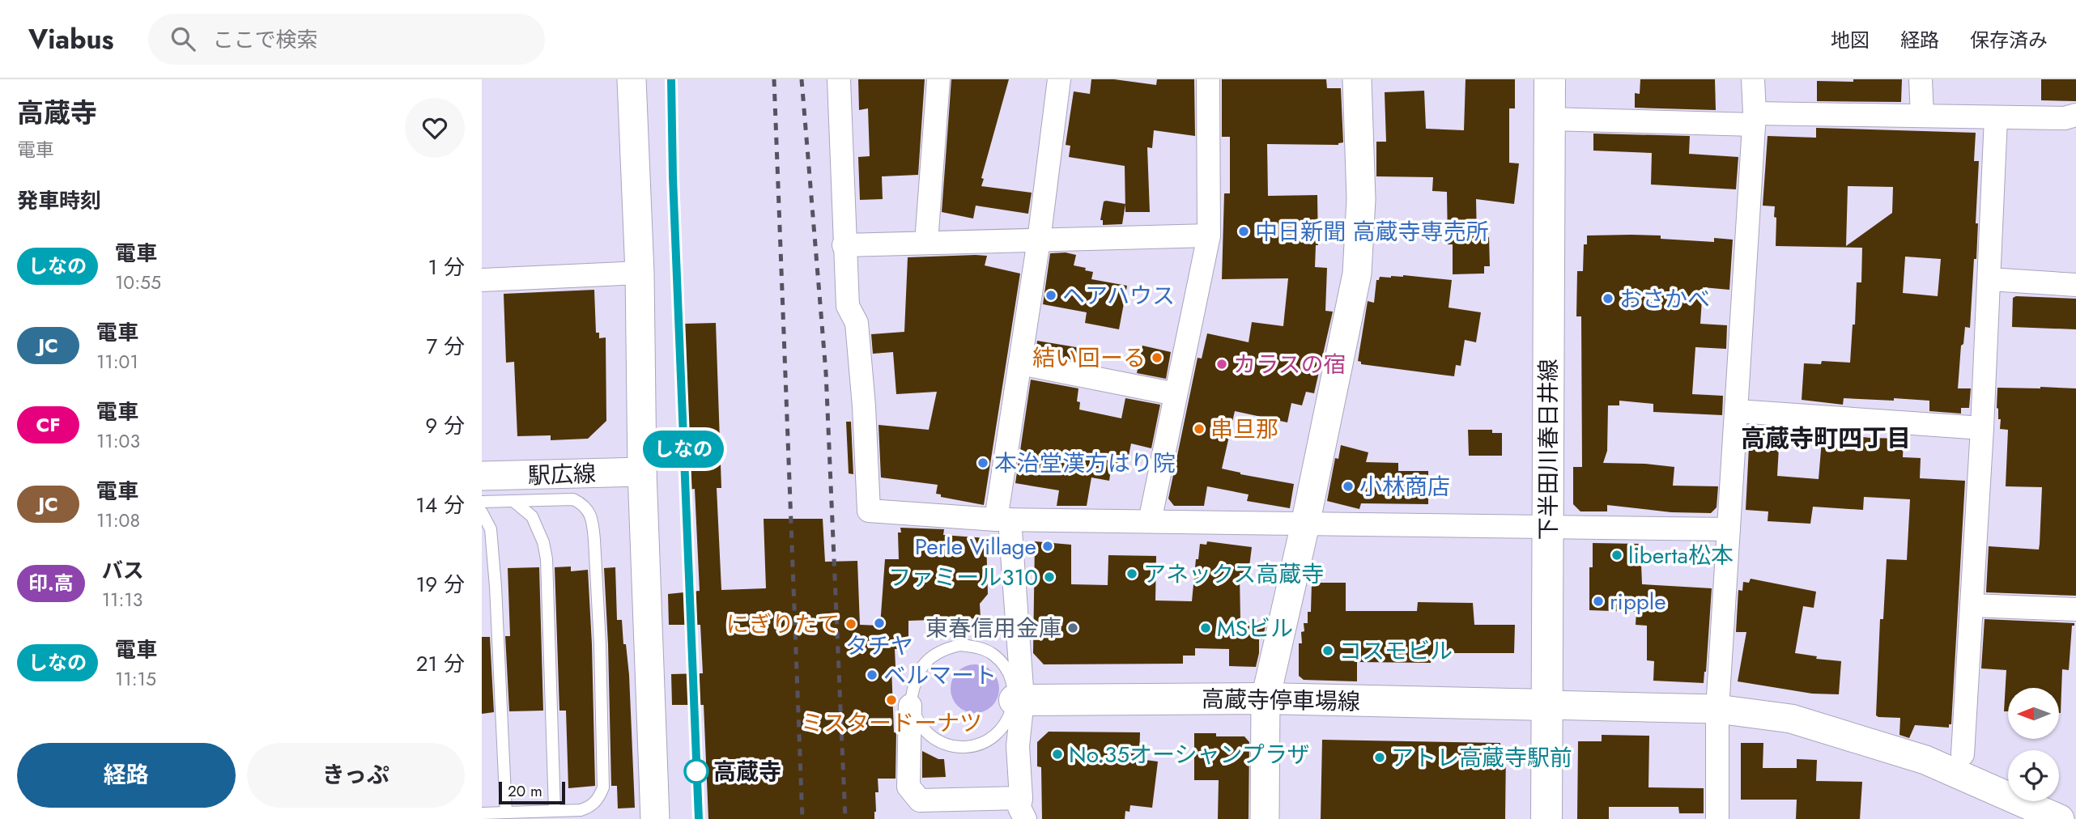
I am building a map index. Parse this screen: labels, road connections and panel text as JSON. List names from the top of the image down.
{
  "streets": {
    "main road": ["下半田川春日井線", "高蔵寺停車場線"],
    "street": ["駅広線"]
  },
  "crossings": [
    ["下半田川春日井線", "高蔵寺停車場線"]
  ],
  "districts": ["高蔵寺町四丁目"],
  "places": [
    "中日新聞 高蔵寺専売所",
    "ヘアハウス",
    "おさかべ",
    "結い回ーる",
    "カラスの宿",
    "串旦那",
    "本治堂漢方はり院",
    "小林商店",
    "Perle Village",
    "liberta松本",
    "アネックス高蔵寺",
    "ファミール310",
    "ripple",
    "タチヤ",
    "にぎりたて",
    "東春信用金庫",
    "MSビル",
    "コスモビル",
    "ベルマート",
    "ミスタードーナツ",
    "No.35オーシャンプラザ",
    "アトレ高蔵寺駅前",
    "高蔵寺"
  ],
  "scale_bar": "20 m",
  "north": "left",
  "page": {
    "header": "Viabus",
    "search": "ここで検索",
    "nav": ["地図", "経路", "保存済み"],
    "heading": [
      ["高蔵寺", "電車"],
      "発車時刻"
    ],
    "on_map": "しなの",
    "list": [
      {
        "mark": "しなの",
        "name": "電車",
        "note": "10:55",
        "value": "1 分"
      },
      {
        "mark": "JC",
        "name": "電車",
        "note": "11:01",
        "value": "7 分"
      },
      {
        "mark": "CF",
        "name": "電車",
        "note": "11:03",
        "value": "9 分"
      },
      {
        "mark": "JC",
        "name": "電車",
        "note": "11:08",
        "value": "14 分"
      },
      {
        "mark": "印.高",
        "name": "バス",
        "note": "11:13",
        "value": "19 分"
      },
      {
        "mark": "しなの",
        "name": "電車",
        "note": "11:15",
        "value": "21 分"
      }
    ],
    "buttons": ["経路", "きっぷ"],
    "scale": "20 m"
  }
}
